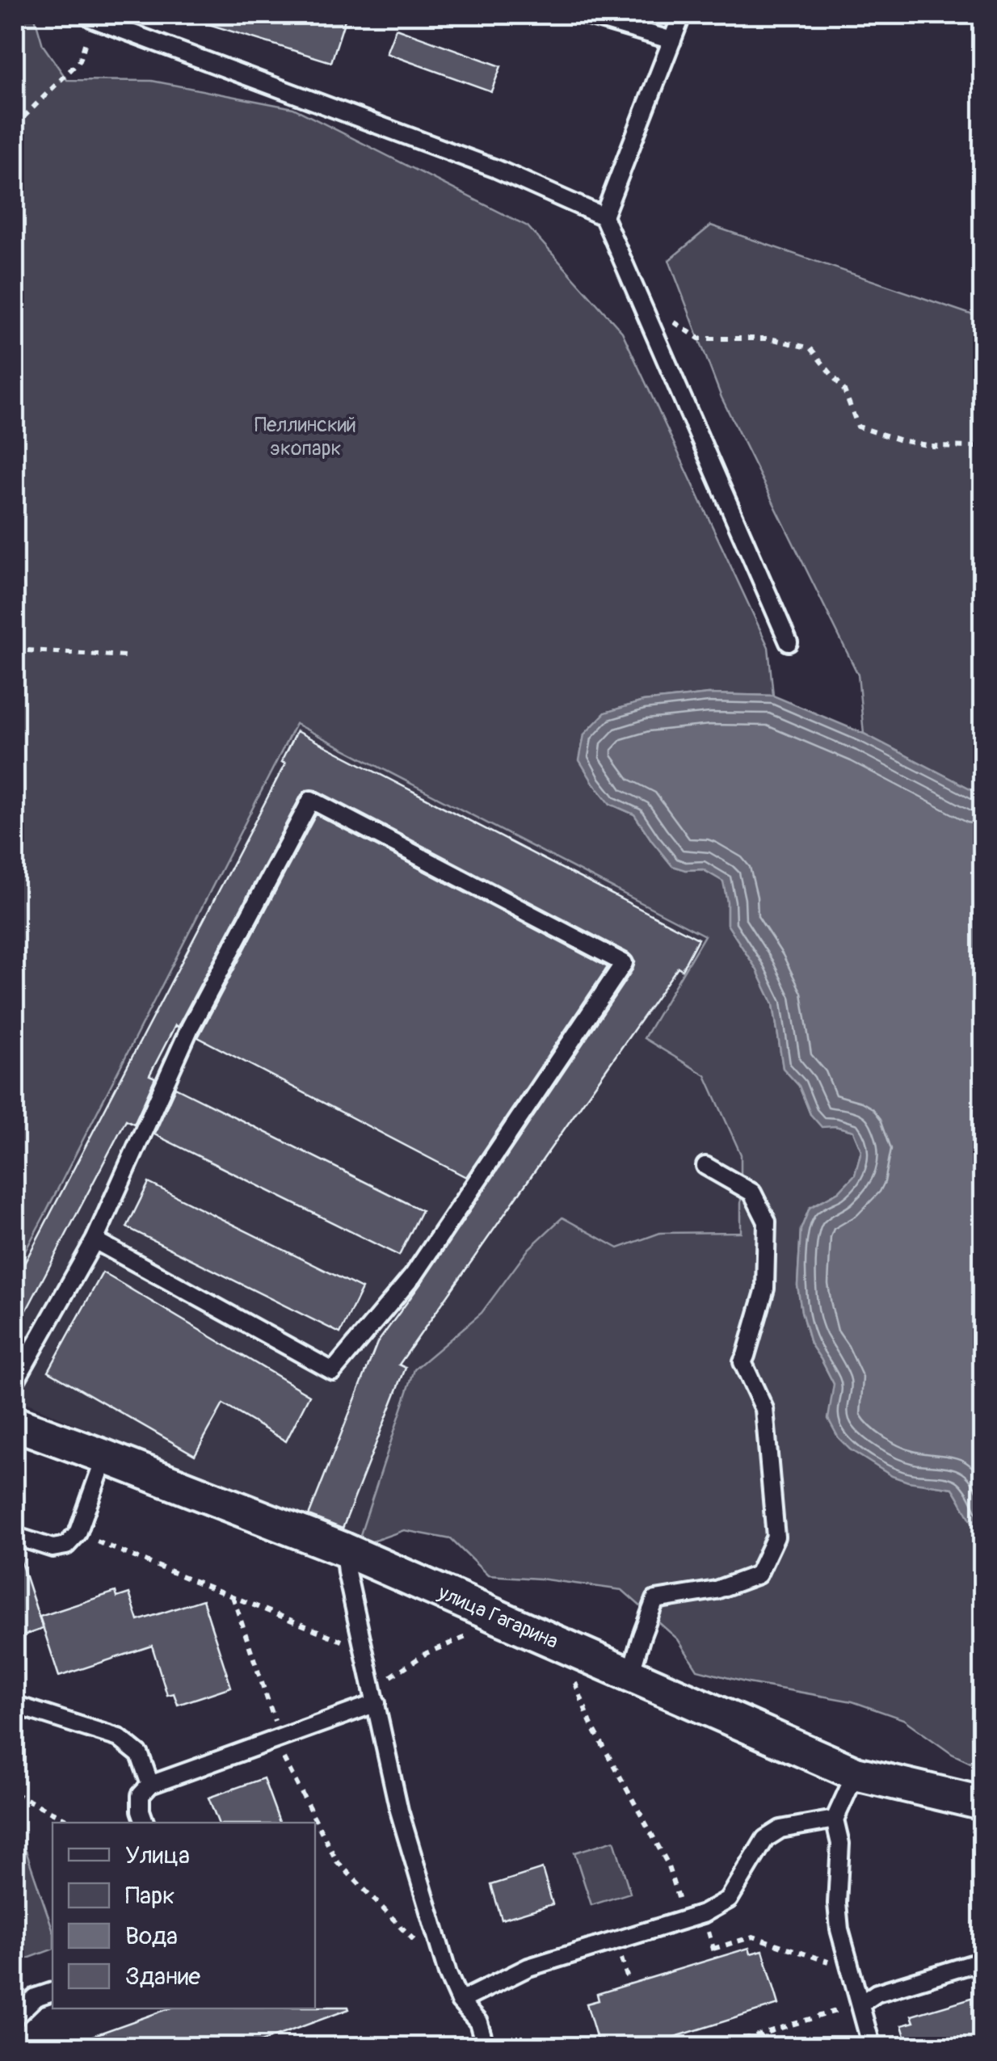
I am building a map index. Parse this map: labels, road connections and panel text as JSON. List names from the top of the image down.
{
  "streets": {
    "street": ["улица Гагарина"]
  },
  "parks": ["Пеллинский экопарк"],
  "legend": [
    "Улица",
    "Парк",
    "Вода",
    "Здание"
  ]
}
